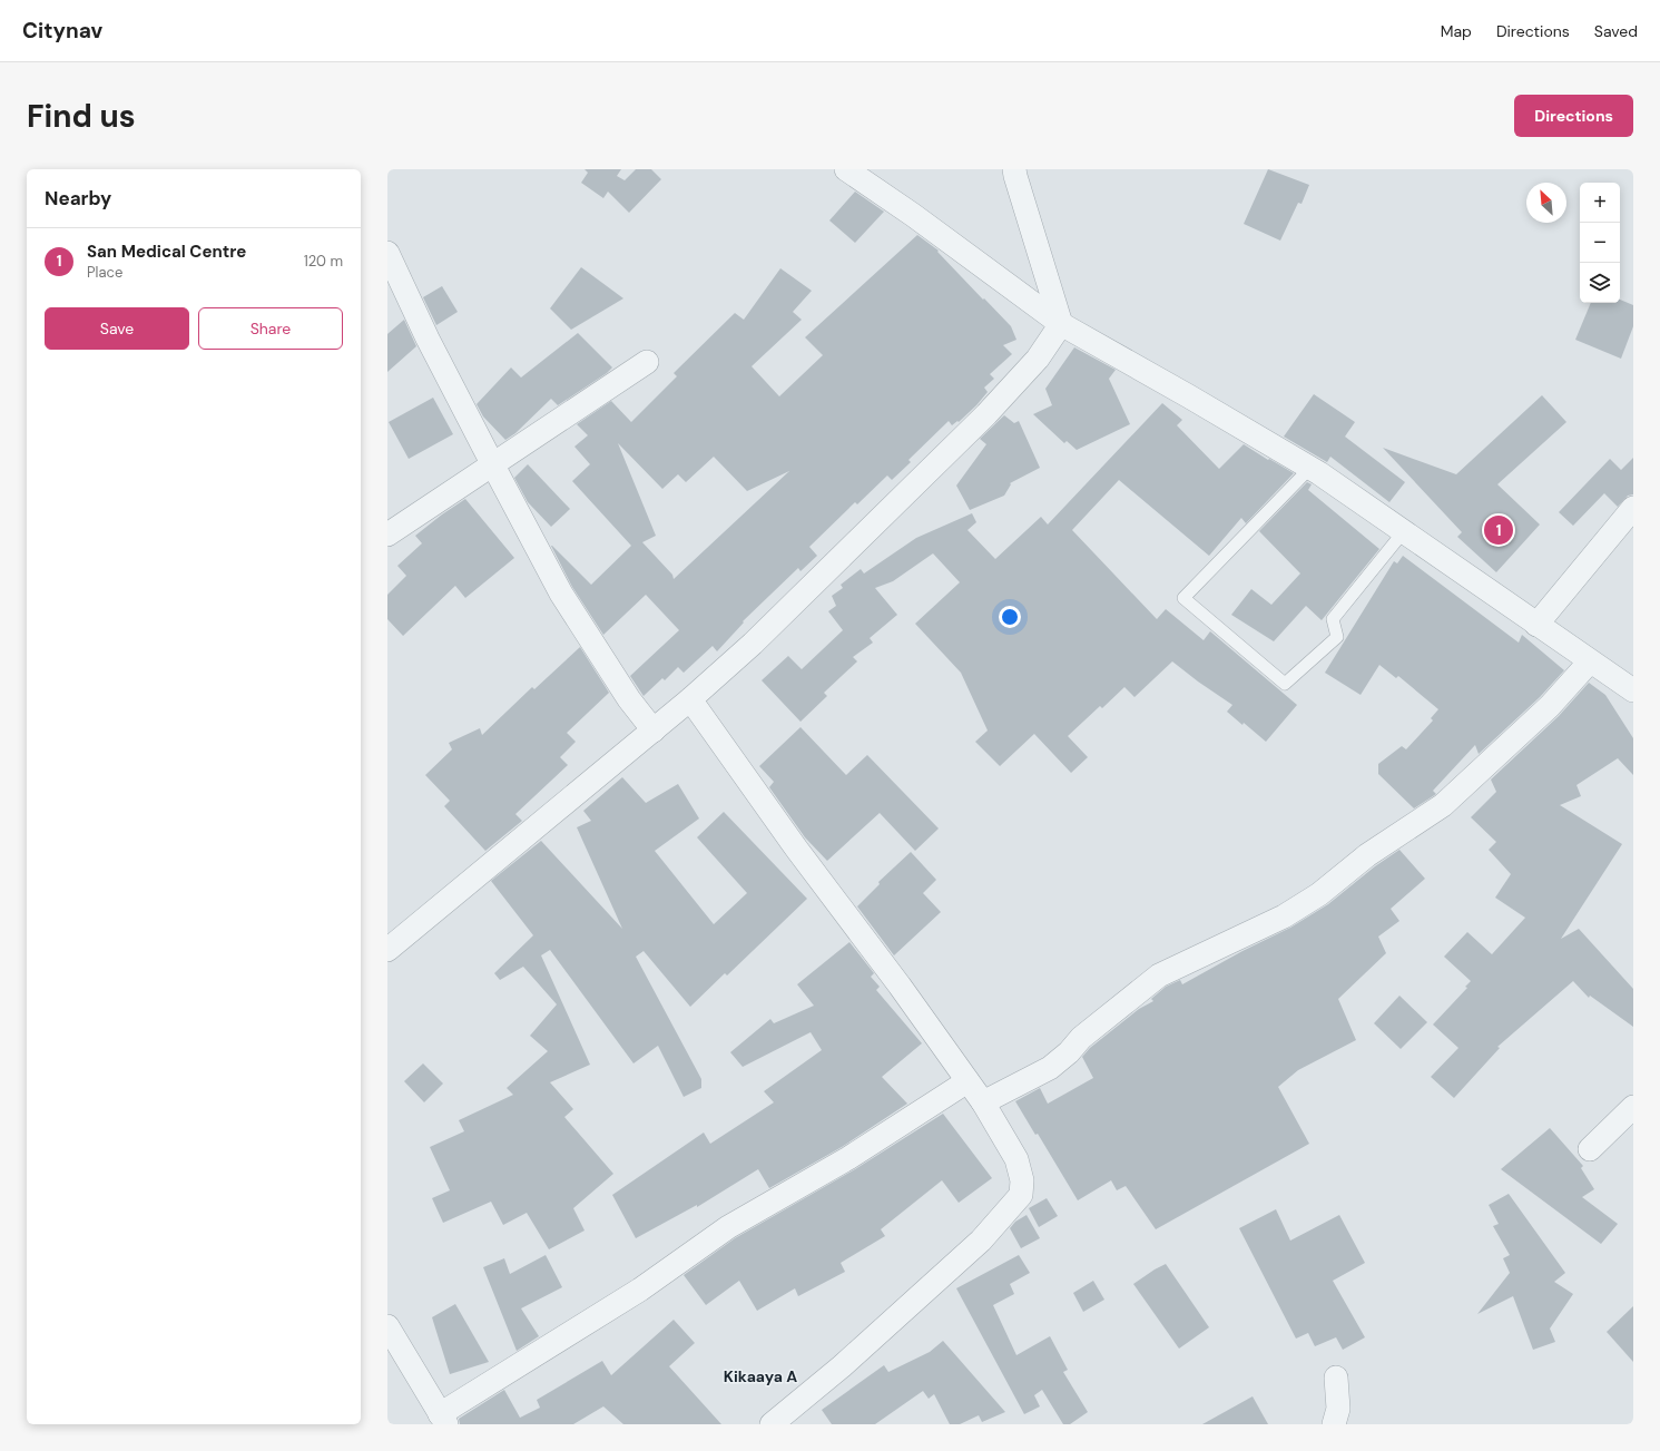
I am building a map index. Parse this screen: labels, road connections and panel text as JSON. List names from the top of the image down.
{
  "districts": ["Kikaaya A"],
  "north": "top left",
  "page": {
    "header": "Citynav",
    "nav": ["Map", "Directions", "Saved"],
    "buttons": [
      "Directions",
      ["Save", "Share"]
    ],
    "title": "Find us",
    "heading": "Nearby",
    "map_buttons": ["+", "−"],
    "list": [
      {
        "mark": "1",
        "name": "San Medical Centre",
        "note": "Place",
        "value": "120 m"
      }
    ],
    "pins": "1"
  }
}
